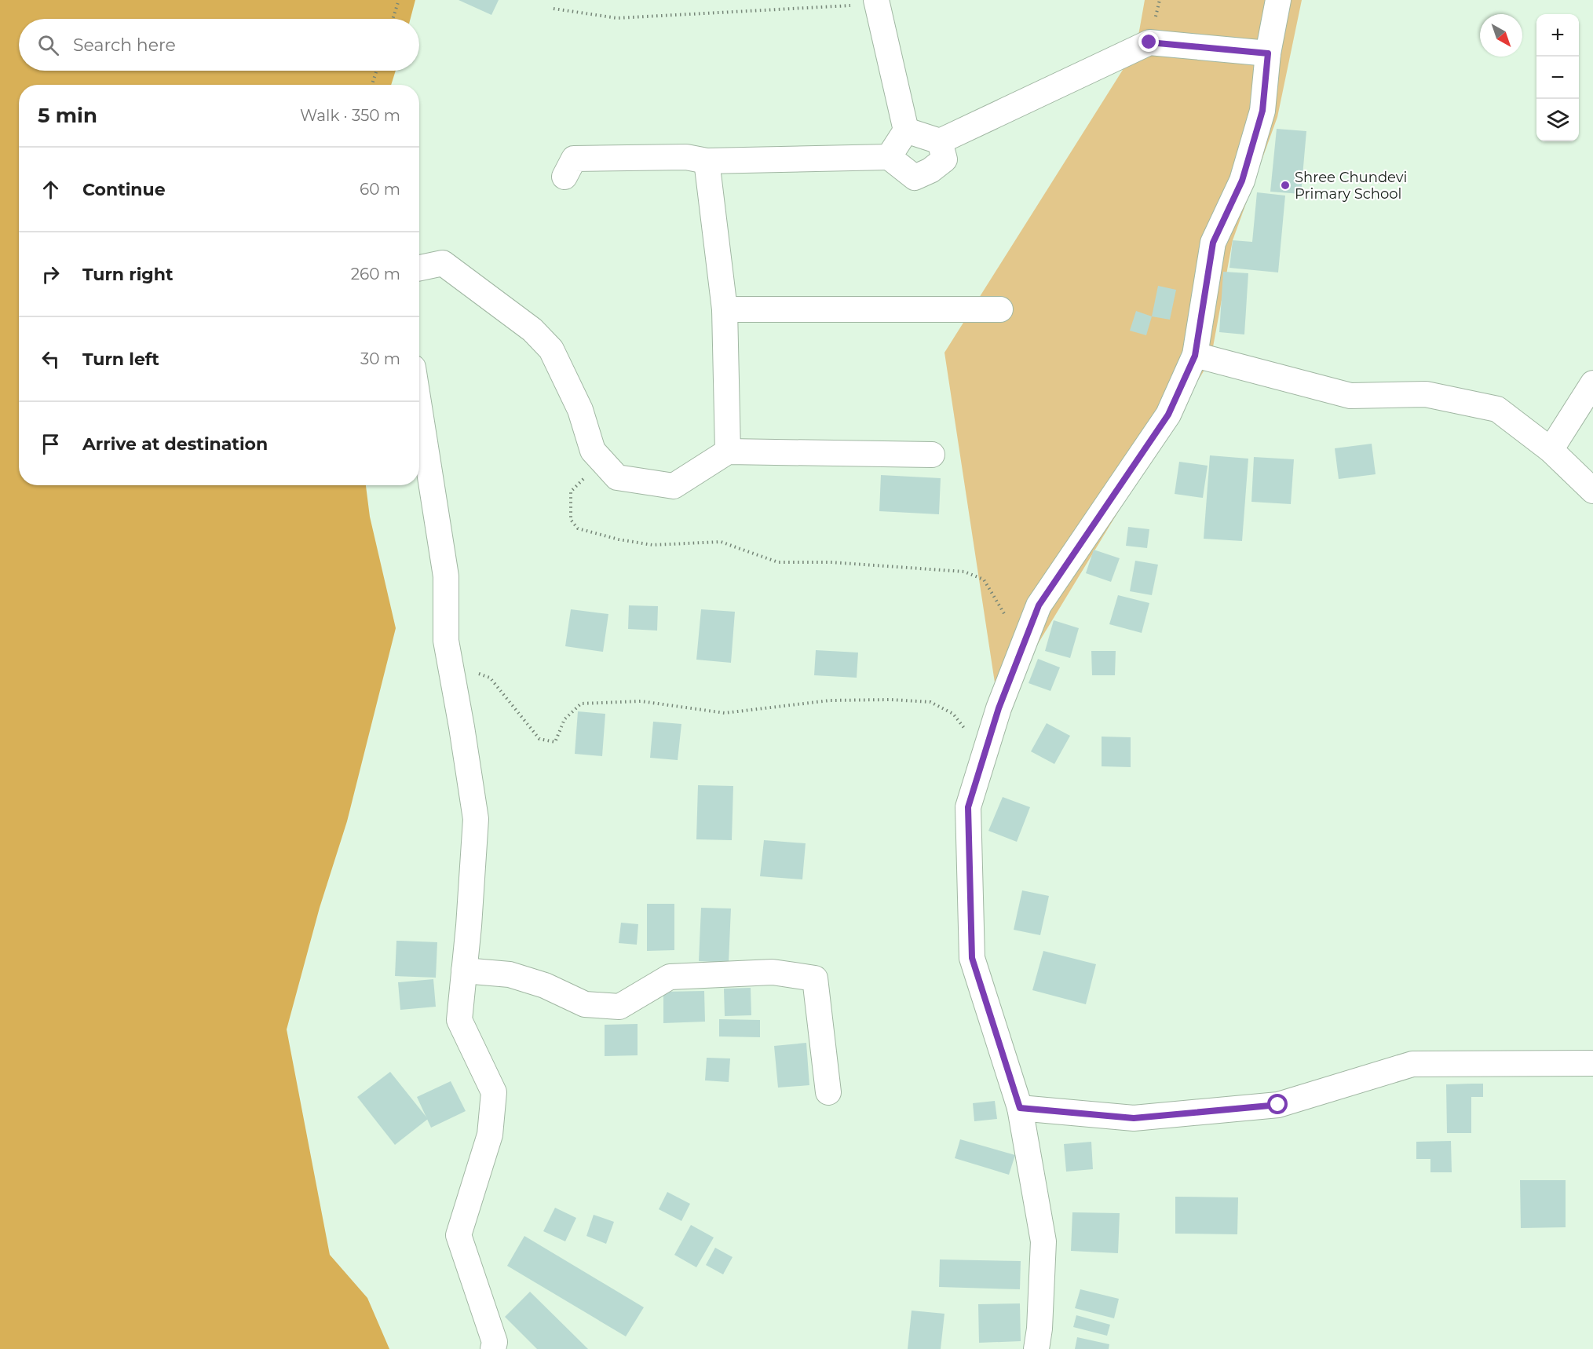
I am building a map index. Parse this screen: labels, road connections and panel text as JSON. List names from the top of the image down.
{
  "places": ["Shree Chundevi Primary School"],
  "north": "bottom right",
  "page": {
    "map_buttons": ["+", "−"],
    "search": "Search here",
    "heading": ["5 min", "Walk · 350 m"],
    "list": [
      ["Continue", "60 m"],
      ["Turn right", "260 m"],
      ["Turn left", "30 m"],
      "Arrive at destination"
    ]
  }
}
